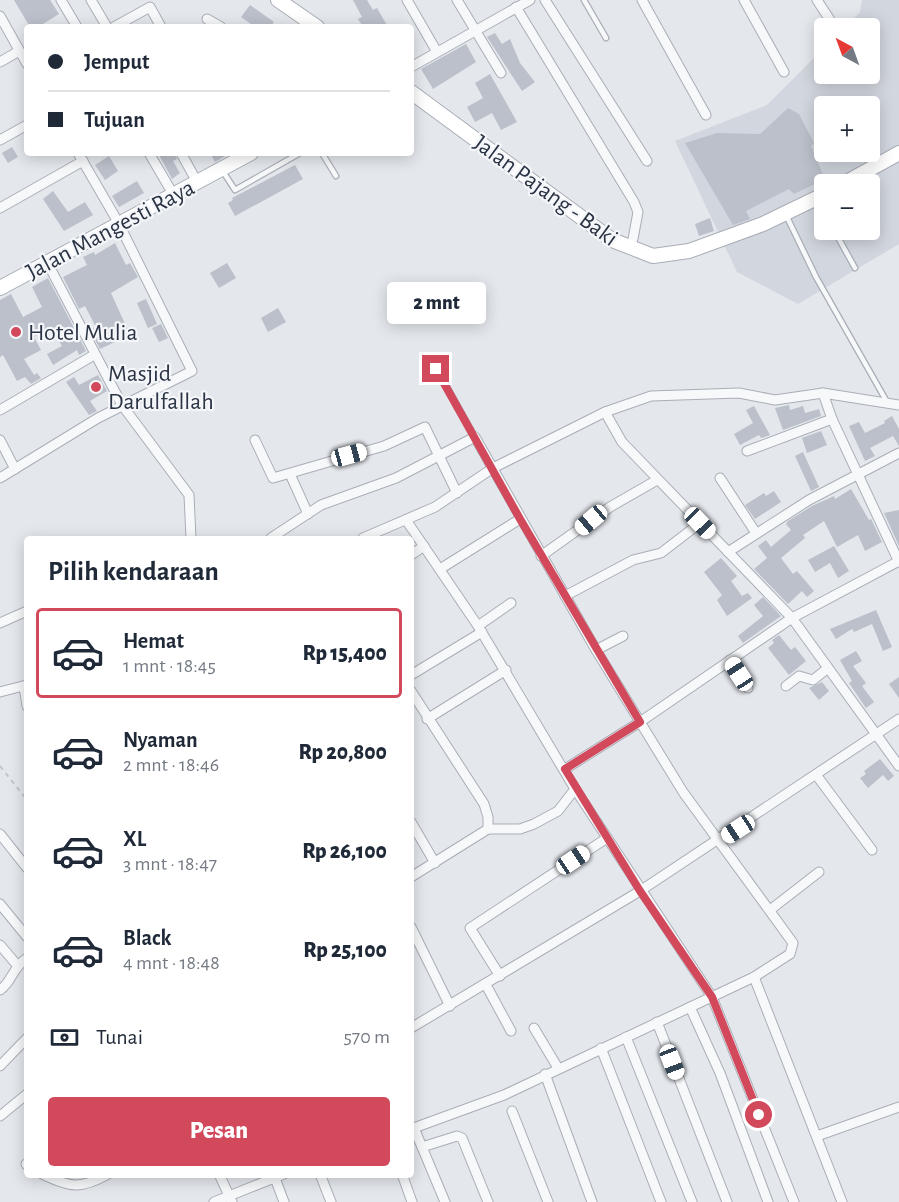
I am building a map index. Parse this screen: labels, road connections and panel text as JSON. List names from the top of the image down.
{
  "streets": {
    "main road": ["Jalan Pajang - Baki", "Jalan Mangesti Raya"]
  },
  "places": ["Hotel Mulia", "Masjid Darulfallah"],
  "north": "top left",
  "page": {
    "map_buttons": ["+", "−"],
    "banner": ["Jemput", "Tujuan"],
    "bubble": "2 mnt",
    "heading": "Pilih kendaraan",
    "list": [
      {
        "name": "Hemat",
        "note": "1 mnt · 18:45",
        "value": "Rp 15,400"
      },
      {
        "name": "Nyaman",
        "note": "2 mnt · 18:46",
        "value": "Rp 20,800"
      },
      {
        "name": "XL",
        "note": "3 mnt · 18:47",
        "value": "Rp 26,100"
      },
      {
        "name": "Black",
        "note": "4 mnt · 18:48",
        "value": "Rp 25,100"
      }
    ],
    "pay": ["Tunai", "570 m"],
    "buttons": "Pesan"
  }
}
